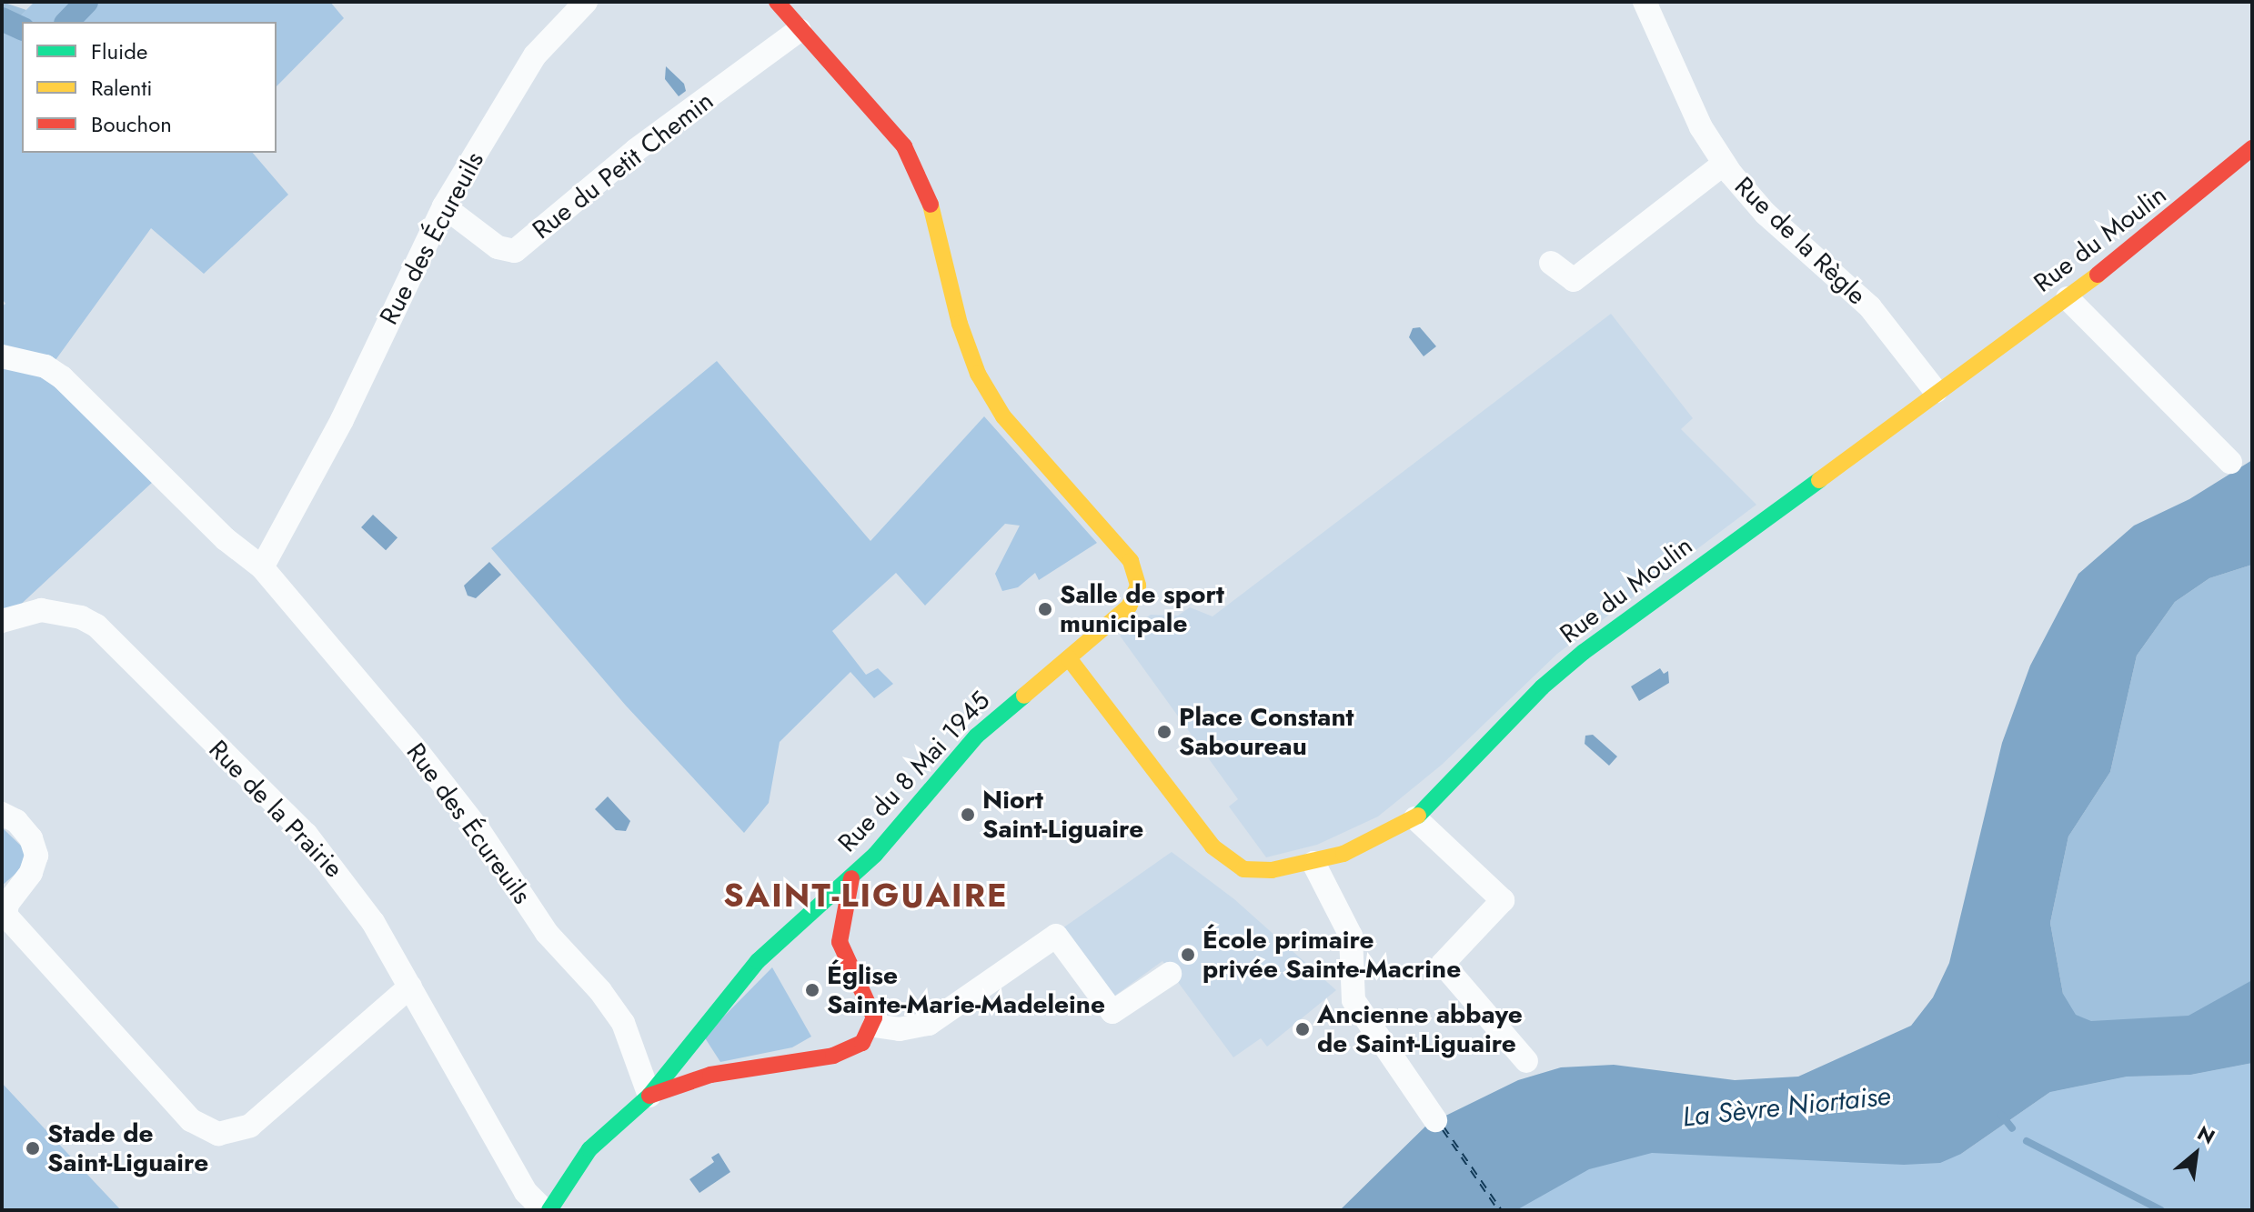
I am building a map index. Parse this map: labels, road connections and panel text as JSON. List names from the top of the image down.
{
  "streets": {
    "street": [
      "Rue du Petit Chemin",
      "Rue des Écureuils",
      "Rue du Moulin",
      "Rue de la Règle",
      "Rue du 8 Mai 1945",
      "Rue de la Prairie"
    ]
  },
  "crossings": [
    ["Rue du Petit Chemin", "Rue des Écureuils"],
    ["Rue du Petit Chemin", "Rue du 8 Mai 1945"],
    ["Rue des Écureuils", "Rue du 8 Mai 1945"],
    ["Rue du Moulin", "Rue de la Règle"],
    ["Rue du Moulin", "Rue du 8 Mai 1945"]
  ],
  "districts": ["SAINT-LIGUAIRE"],
  "water": ["La Sèvre Niortaise"],
  "places": [
    "Salle de sport municipale",
    "Place Constant Saboureau",
    "Niort Saint-Liguaire",
    "École primaire privée Sainte-Macrine",
    "Église Sainte-Marie-Madeleine",
    "Ancienne abbaye de Saint-Liguaire",
    "Stade de Saint-Liguaire"
  ],
  "legend": ["Fluide", "Ralenti", "Bouchon"],
  "north": "top right"
}
